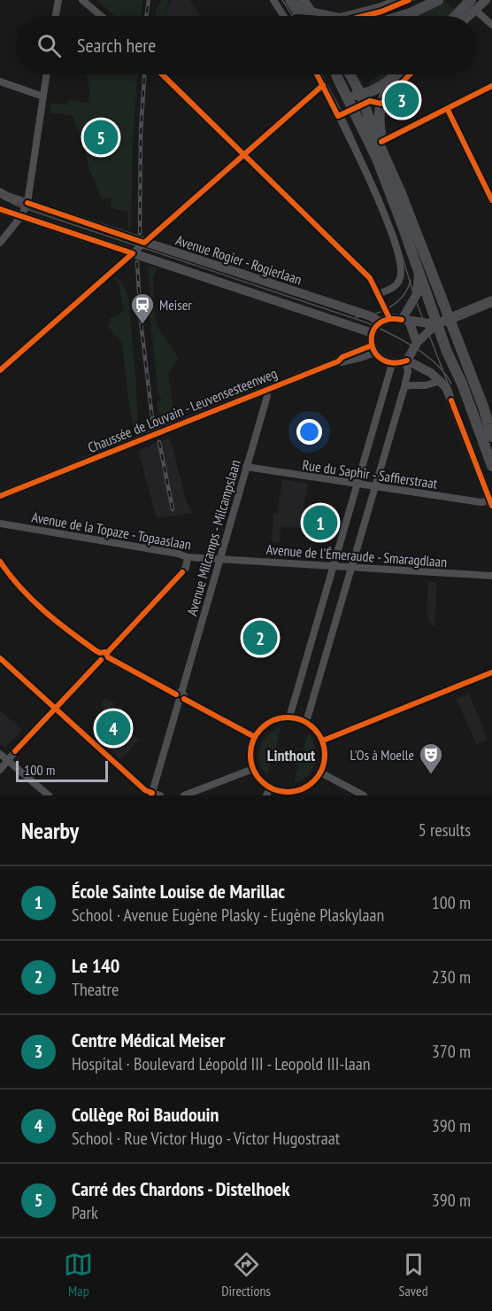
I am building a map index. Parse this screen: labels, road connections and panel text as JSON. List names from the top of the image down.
{
  "streets": {
    "street": [
      "Avenue Rogier - Rogierlaan",
      "Chaussée de Louvain - Leuvensesteenweg",
      "Rue du Saphir - Saffierstraat",
      "Avenue de la Topaze - Topaaslaan",
      "Avenue Milcamps - Milcampslaan",
      "Avenue de l'Émeraude - Smaragdlaan"
    ]
  },
  "crossings": [
    ["Avenue Rogier - Rogierlaan", "Chaussée de Louvain - Leuvensesteenweg"],
    ["Chaussée de Louvain - Leuvensesteenweg", "Avenue Milcamps - Milcampslaan"],
    ["Rue du Saphir - Saffierstraat", "Avenue Milcamps - Milcampslaan"],
    ["Avenue de la Topaze - Topaaslaan", "Avenue Milcamps - Milcampslaan"],
    ["Avenue de la Topaze - Topaaslaan", "Avenue de l'Émeraude - Smaragdlaan"],
    ["Avenue Milcamps - Milcampslaan", "Avenue de l'Émeraude - Smaragdlaan"]
  ],
  "districts": ["Linthout"],
  "places": {
    "station": ["Meiser"],
    "theatre": ["L'Os à Moelle"]
  },
  "scale_bar": "100 m",
  "page": {
    "search": "Search here",
    "pins": [
      "3",
      "5",
      "1",
      "2",
      "4"
    ],
    "scale": "100 m",
    "heading": ["Nearby", "5 results"],
    "list": [
      {
        "mark": "1",
        "name": "École Sainte Louise de Marillac",
        "note": "School · Avenue Eugène Plasky - Eugène Plaskylaan",
        "value": "100 m"
      },
      {
        "mark": "2",
        "name": "Le 140",
        "note": "Theatre",
        "value": "230 m"
      },
      {
        "mark": "3",
        "name": "Centre Médical Meiser",
        "note": "Hospital · Boulevard Léopold III - Leopold III-laan",
        "value": "370 m"
      },
      {
        "mark": "4",
        "name": "Collège Roi Baudouin",
        "note": "School · Rue Victor Hugo - Victor Hugostraat",
        "value": "390 m"
      },
      {
        "mark": "5",
        "name": "Carré des Chardons - Distelhoek",
        "note": "Park",
        "value": "390 m"
      }
    ],
    "nav": ["Map", "Directions", "Saved"]
  }
}
